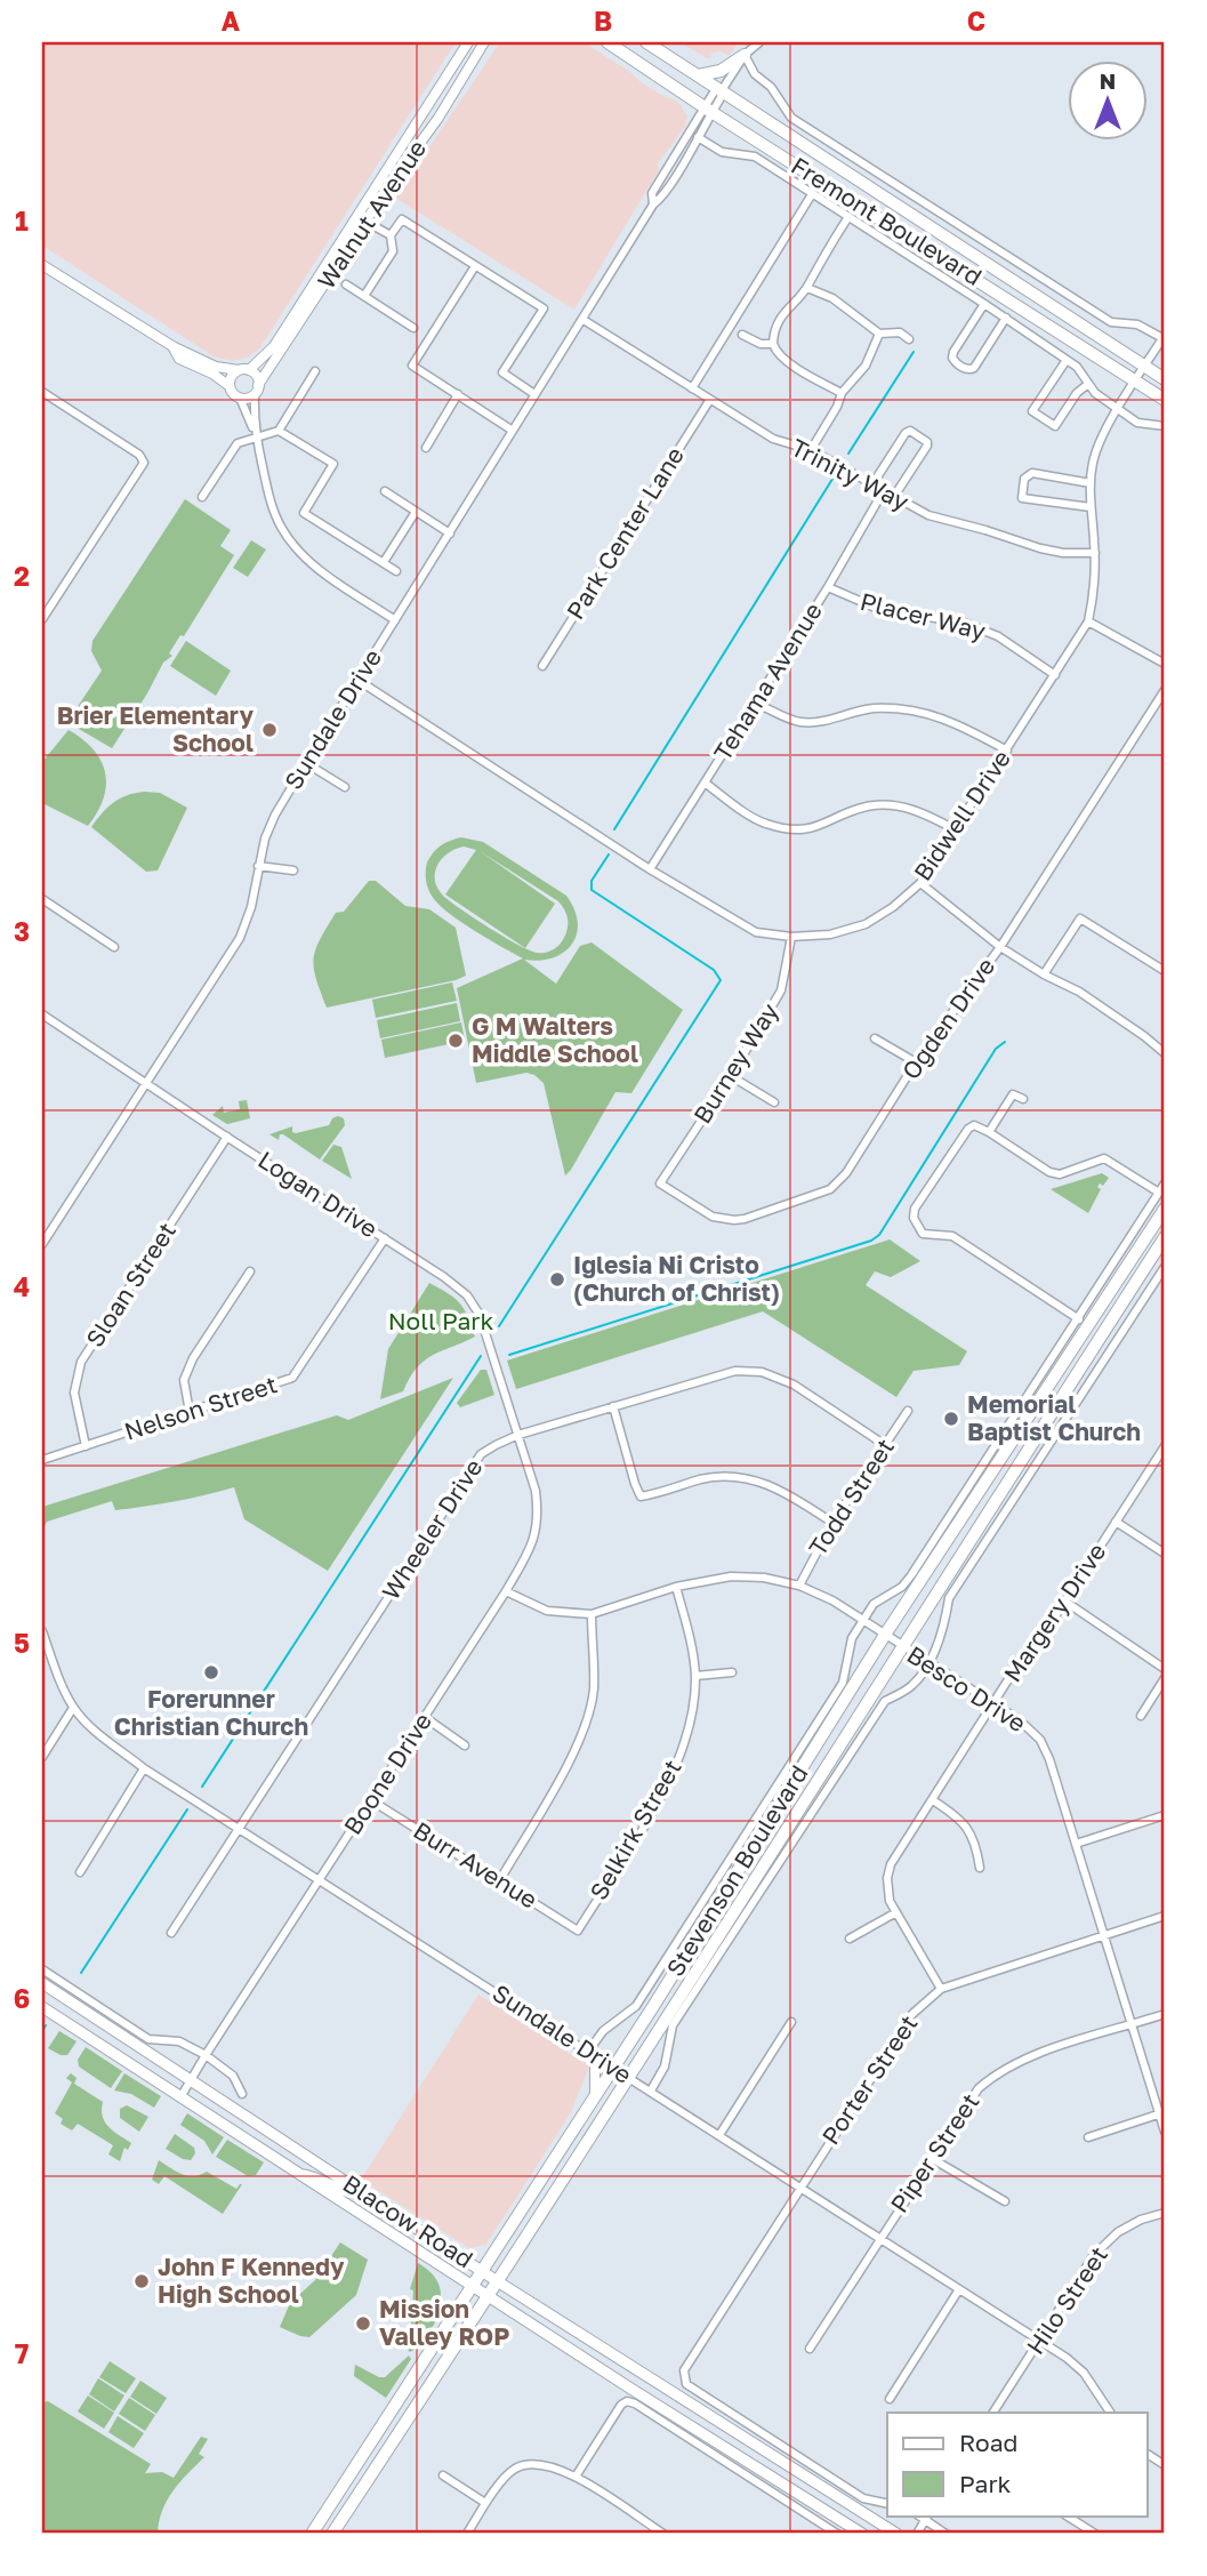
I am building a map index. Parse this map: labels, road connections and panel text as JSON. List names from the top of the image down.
{
  "streets": {
    "main road": ["Fremont Boulevard", "Stevenson Boulevard", "Blacow Road"],
    "street": [
      "Walnut Avenue",
      "Trinity Way",
      "Park Center Lane",
      "Placer Way",
      "Tehama Avenue",
      "Sundale Drive",
      "Bidwell Drive",
      "Ogden Drive",
      "Burney Way",
      "Logan Drive",
      "Sloan Street",
      "Nelson Street",
      "Todd Street",
      "Wheeler Drive",
      "Margery Drive",
      "Besco Drive",
      "Boone Drive",
      "Selkirk Street",
      "Burr Avenue",
      "Porter Street",
      "Piper Street",
      "Hilo Street"
    ]
  },
  "crossings": [
    ["Fremont Boulevard", "Sundale Drive"],
    ["Fremont Boulevard", "Bidwell Drive"],
    ["Trinity Way", "Park Center Lane"],
    ["Trinity Way", "Tehama Avenue"],
    ["Trinity Way", "Sundale Drive"],
    ["Trinity Way", "Bidwell Drive"],
    ["Placer Way", "Tehama Avenue"],
    ["Placer Way", "Bidwell Drive"],
    ["Tehama Avenue", "Bidwell Drive"],
    ["Sundale Drive", "Bidwell Drive"],
    ["Sundale Drive", "Logan Drive"],
    ["Sundale Drive", "Wheeler Drive"],
    ["Sundale Drive", "Boone Drive"],
    ["Sundale Drive", "Stevenson Boulevard"],
    ["Sundale Drive", "Porter Street"],
    ["Sundale Drive", "Piper Street"],
    ["Sundale Drive", "Hilo Street"],
    ["Bidwell Drive", "Burney Way"],
    ["Ogden Drive", "Burney Way"],
    ["Logan Drive", "Sloan Street"],
    ["Logan Drive", "Nelson Street"],
    ["Logan Drive", "Wheeler Drive"],
    ["Logan Drive", "Boone Drive"],
    ["Sloan Street", "Nelson Street"],
    ["Todd Street", "Wheeler Drive"],
    ["Todd Street", "Besco Drive"],
    ["Wheeler Drive", "Boone Drive"],
    ["Margery Drive", "Besco Drive"],
    ["Margery Drive", "Porter Street"],
    ["Besco Drive", "Boone Drive"],
    ["Besco Drive", "Selkirk Street"],
    ["Besco Drive", "Stevenson Boulevard"],
    ["Besco Drive", "Porter Street"],
    ["Besco Drive", "Piper Street"],
    ["Boone Drive", "Burr Avenue"],
    ["Boone Drive", "Blacow Road"],
    ["Selkirk Street", "Burr Avenue"],
    ["Stevenson Boulevard", "Blacow Road"]
  ],
  "parks": ["Noll Park"],
  "places": [
    "Brier Elementary School",
    "G M Walters Middle School",
    "Iglesia Ni Cristo (Church of Christ)",
    "Memorial Baptist Church",
    "Forerunner Christian Church",
    "John F Kennedy High School",
    "Mission Valley ROP"
  ],
  "legend": ["Road", "Park"],
  "north": "top",
  "grid": {
    "columns": ["A", "B", "C"],
    "rows": [
      "1",
      "2",
      "3",
      "4",
      "5",
      "6",
      "7"
    ]
  }
}
